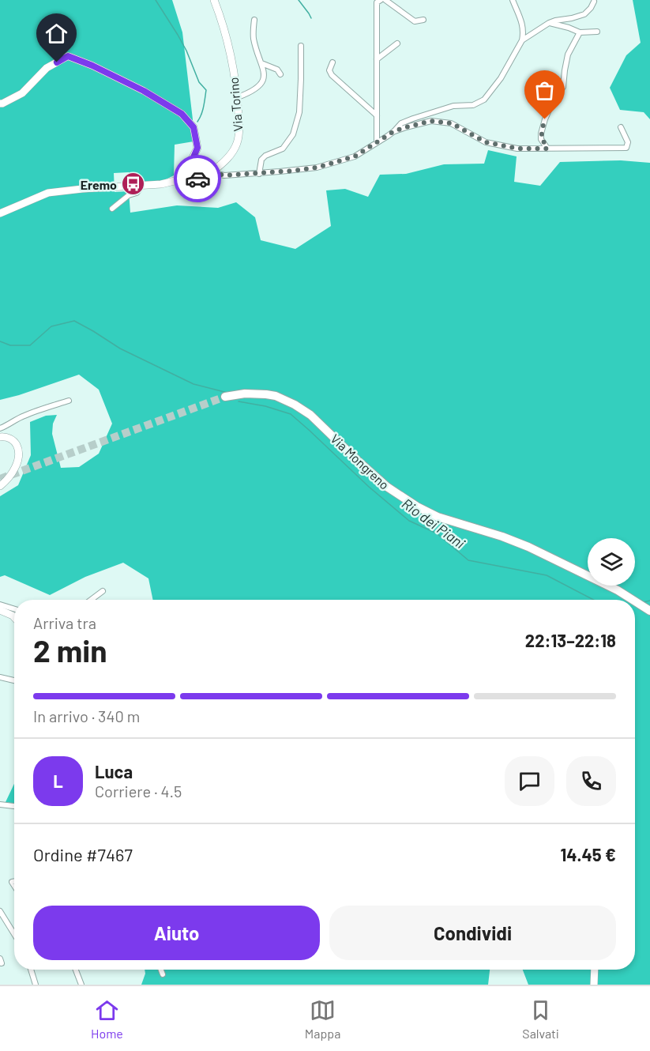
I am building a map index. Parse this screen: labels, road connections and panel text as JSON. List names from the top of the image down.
{
  "streets": {
    "main road": ["Via Torino", "Via Mongreno"]
  },
  "water": ["Rio dei Piani"],
  "places": {
    "bus stop": ["Eremo"]
  },
  "page": {
    "heading": ["2 min", "Arriva tra", "22:13–22:18"],
    "panel": [
      "Luca",
      "Corriere · 4.5",
      "Ordine #7467",
      "14.45 €"
    ],
    "bar": "In arrivo · 340 m",
    "round": "L",
    "buttons": ["Aiuto", "Condividi"],
    "tabs": ["Home", "Mappa", "Salvati"]
  }
}
